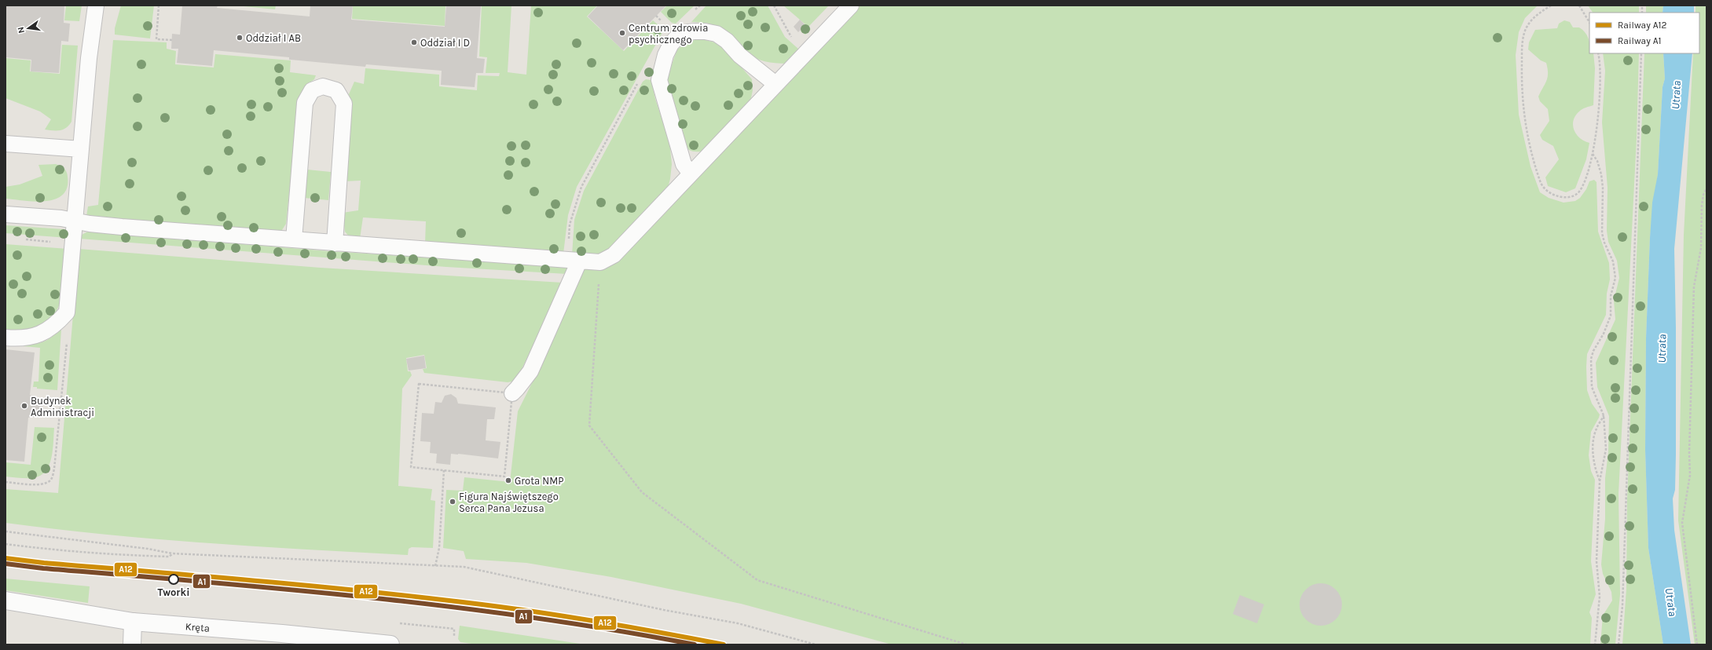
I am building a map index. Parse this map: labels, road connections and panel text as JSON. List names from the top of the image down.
{
  "streets": {
    "street": ["Kręta"]
  },
  "water": ["Utrata"],
  "places": [
    "Centrum zdrowia psychicznego",
    "Oddział I AB",
    "Oddział I D",
    "Budynek Administracji",
    "Grota NMP",
    "Figura Najświętszego Serca Pana Jezusa",
    "Tworki"
  ],
  "lines": ["rail line A12", "rail line A1"],
  "legend": ["Railway A12", "Railway A1"],
  "north": "left"
}
